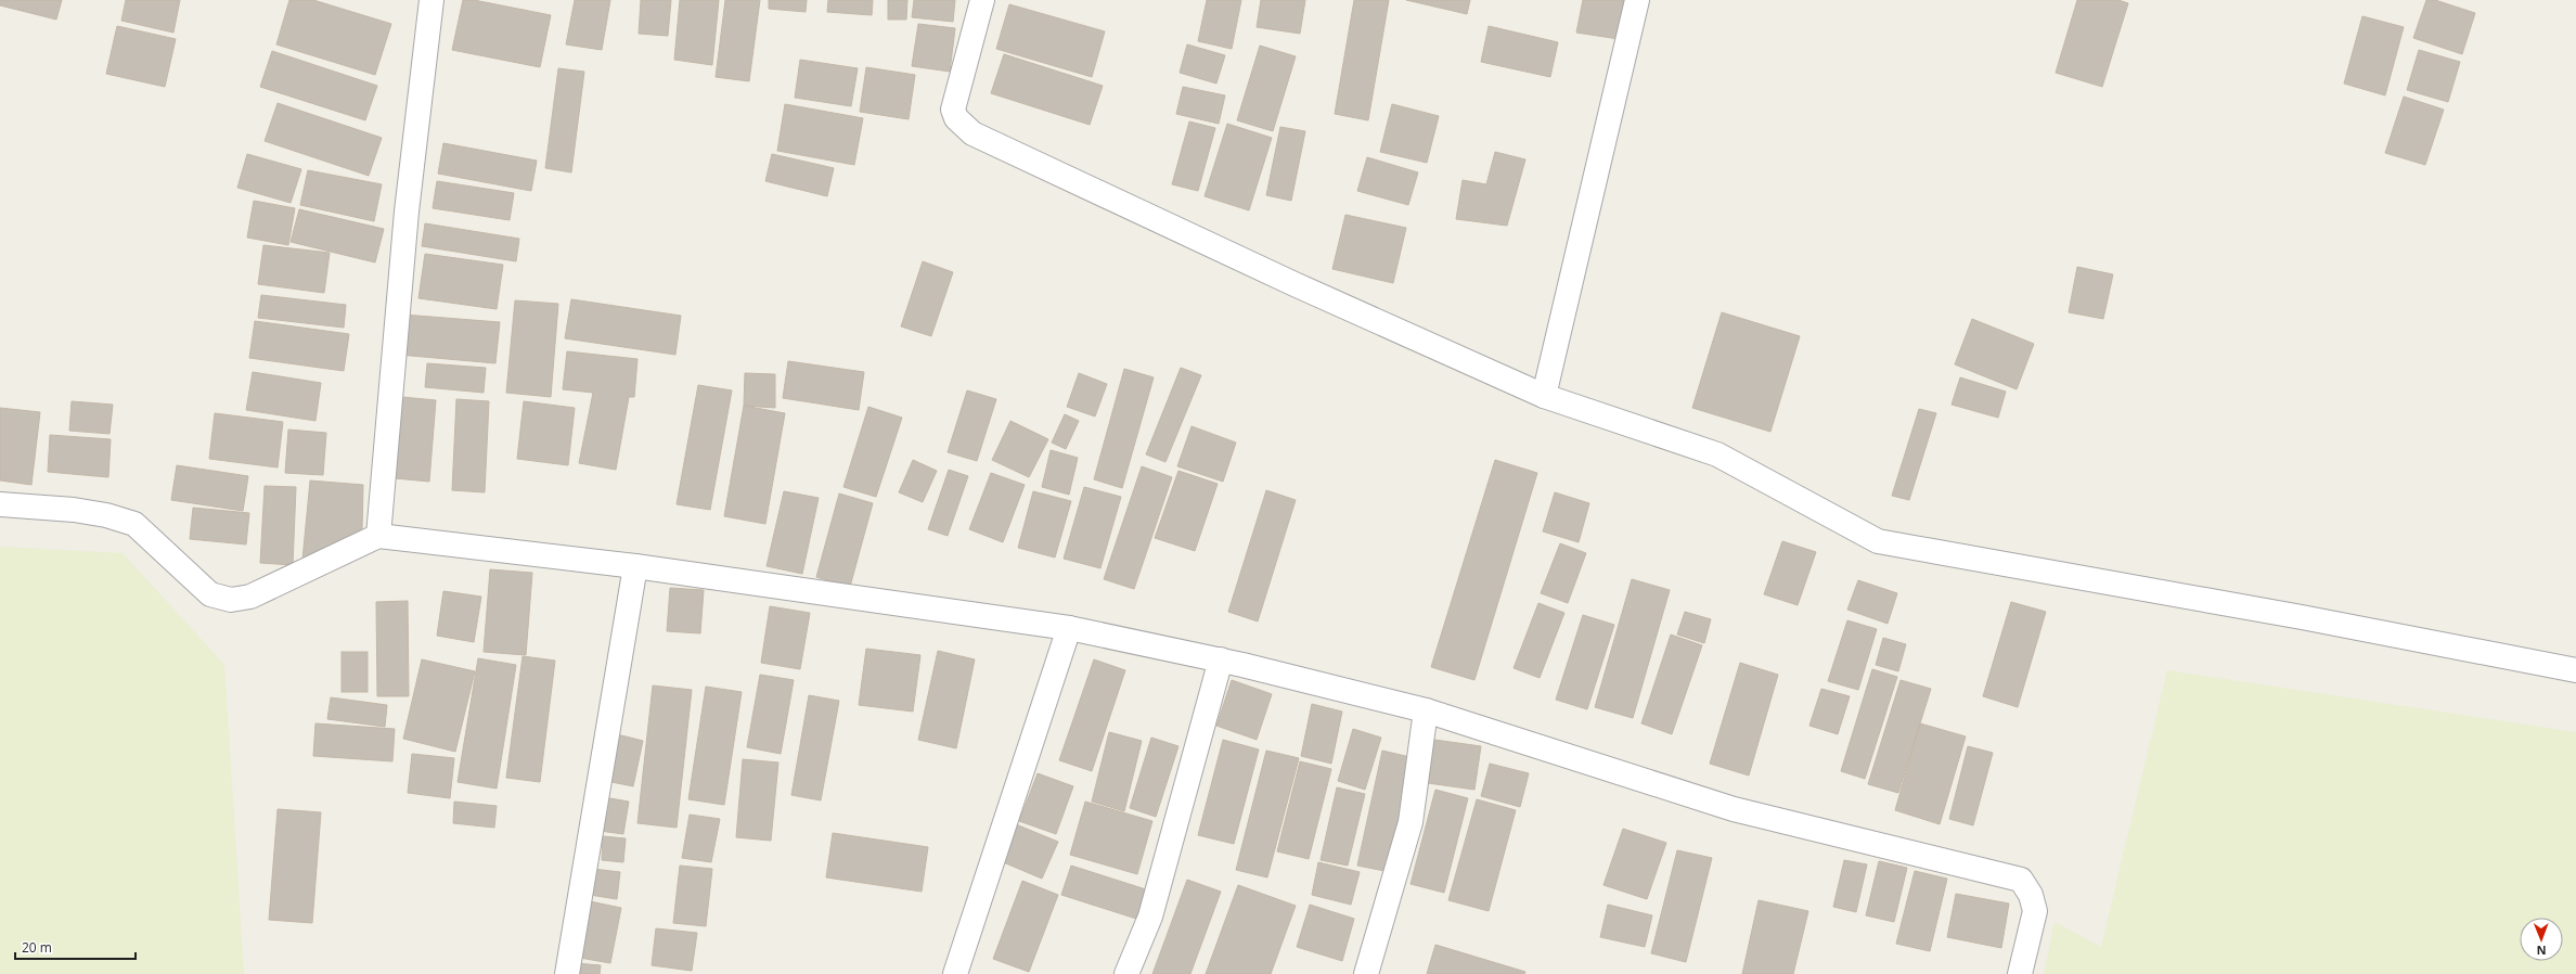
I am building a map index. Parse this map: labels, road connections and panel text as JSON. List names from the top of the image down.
{
  "scale_bar": "20 m",
  "north": "bottom"
}
